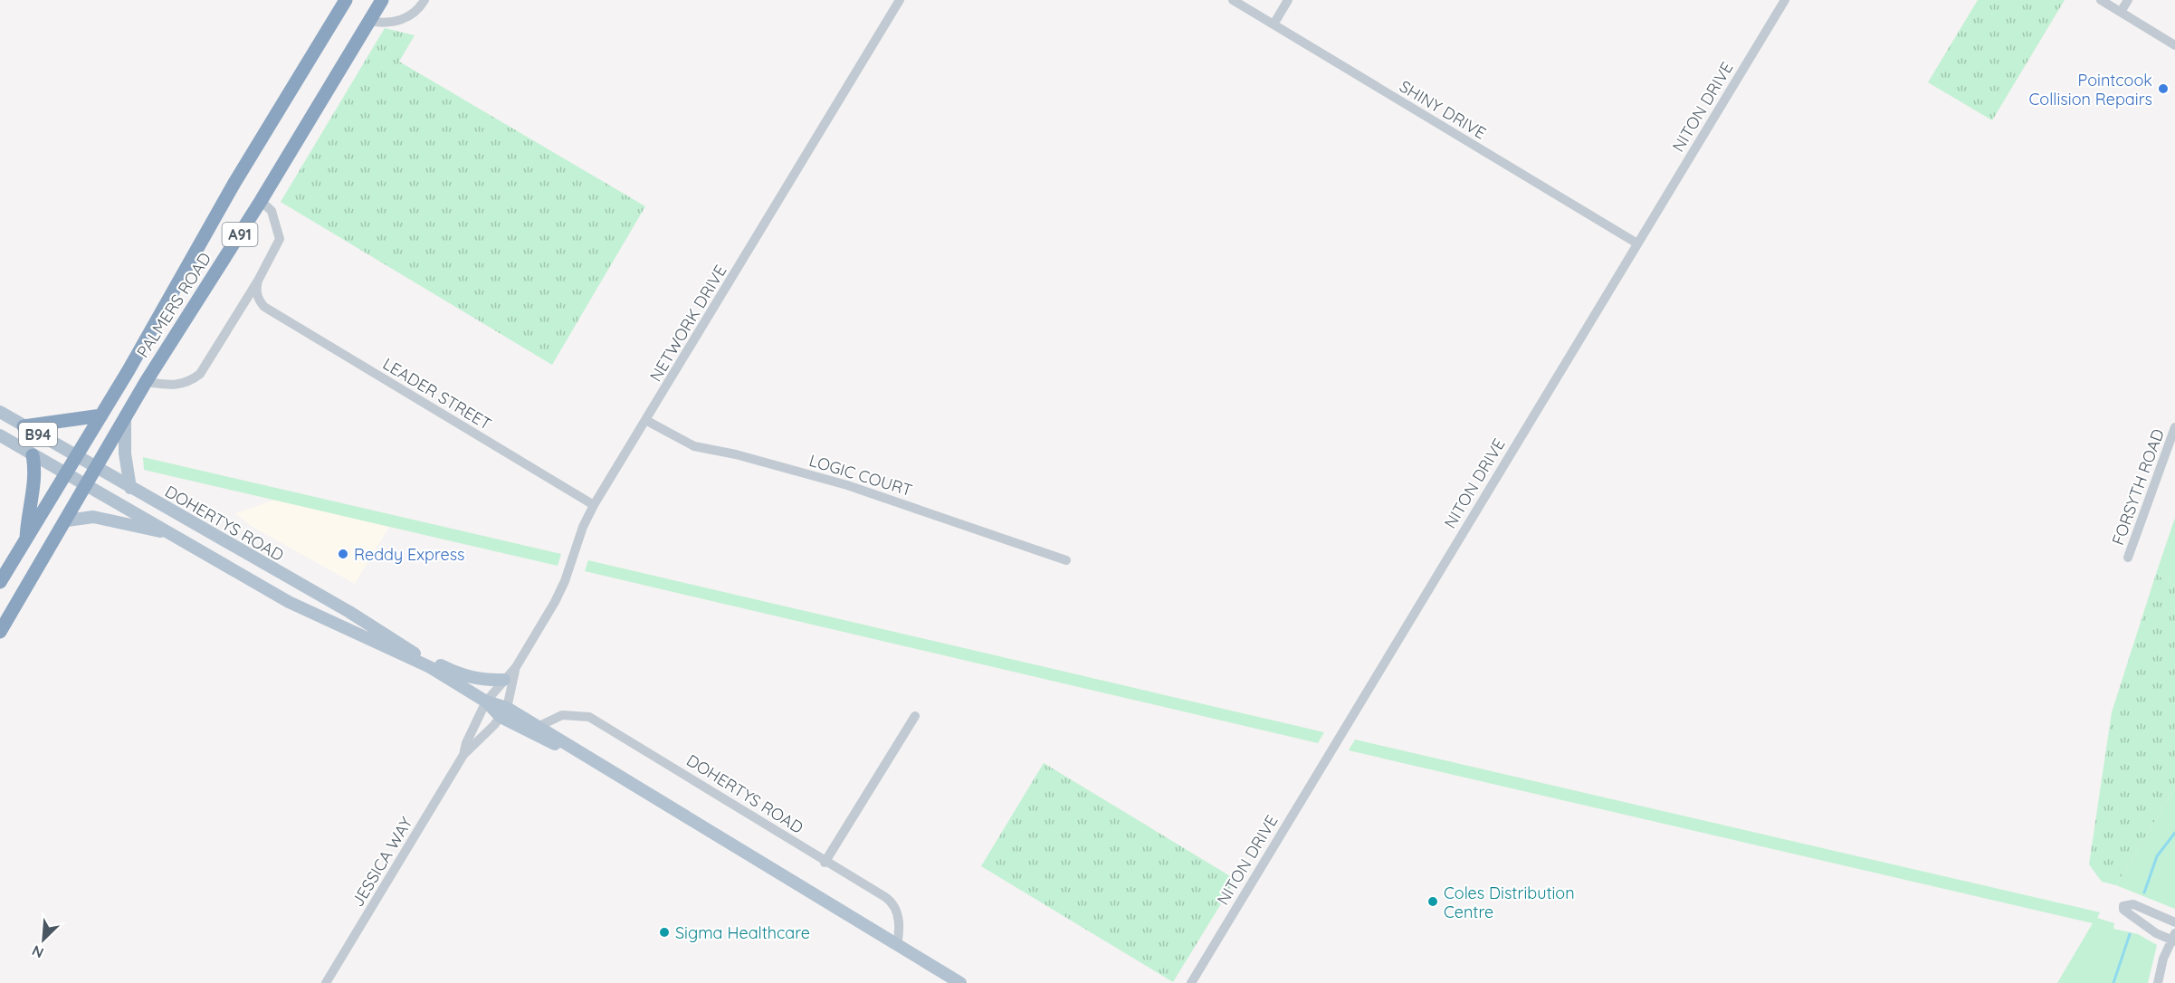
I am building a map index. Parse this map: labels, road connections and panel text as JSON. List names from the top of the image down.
{
  "streets": {
    "highway": ["A91", "PALMERS ROAD"],
    "main road": ["B94", "DOHERTYS ROAD"],
    "street": [
      "NITON DRIVE",
      "SHINY DRIVE",
      "NETWORK DRIVE",
      "LEADER STREET",
      "LOGIC COURT",
      "FORSYTH ROAD",
      "JESSICA WAY"
    ]
  },
  "crossings": [
    ["NITON DRIVE", "SHINY DRIVE"],
    ["PALMERS ROAD", "DOHERTYS ROAD"],
    ["NETWORK DRIVE", "LEADER STREET"],
    ["NETWORK DRIVE", "LOGIC COURT"],
    ["NETWORK DRIVE", "DOHERTYS ROAD"],
    ["NETWORK DRIVE", "JESSICA WAY"],
    ["DOHERTYS ROAD", "JESSICA WAY"]
  ],
  "places": [
    "Pointcook Collision Repairs",
    "Reddy Express",
    "Coles Distribution Centre",
    "Sigma Healthcare"
  ],
  "north": "bottom left"
}
